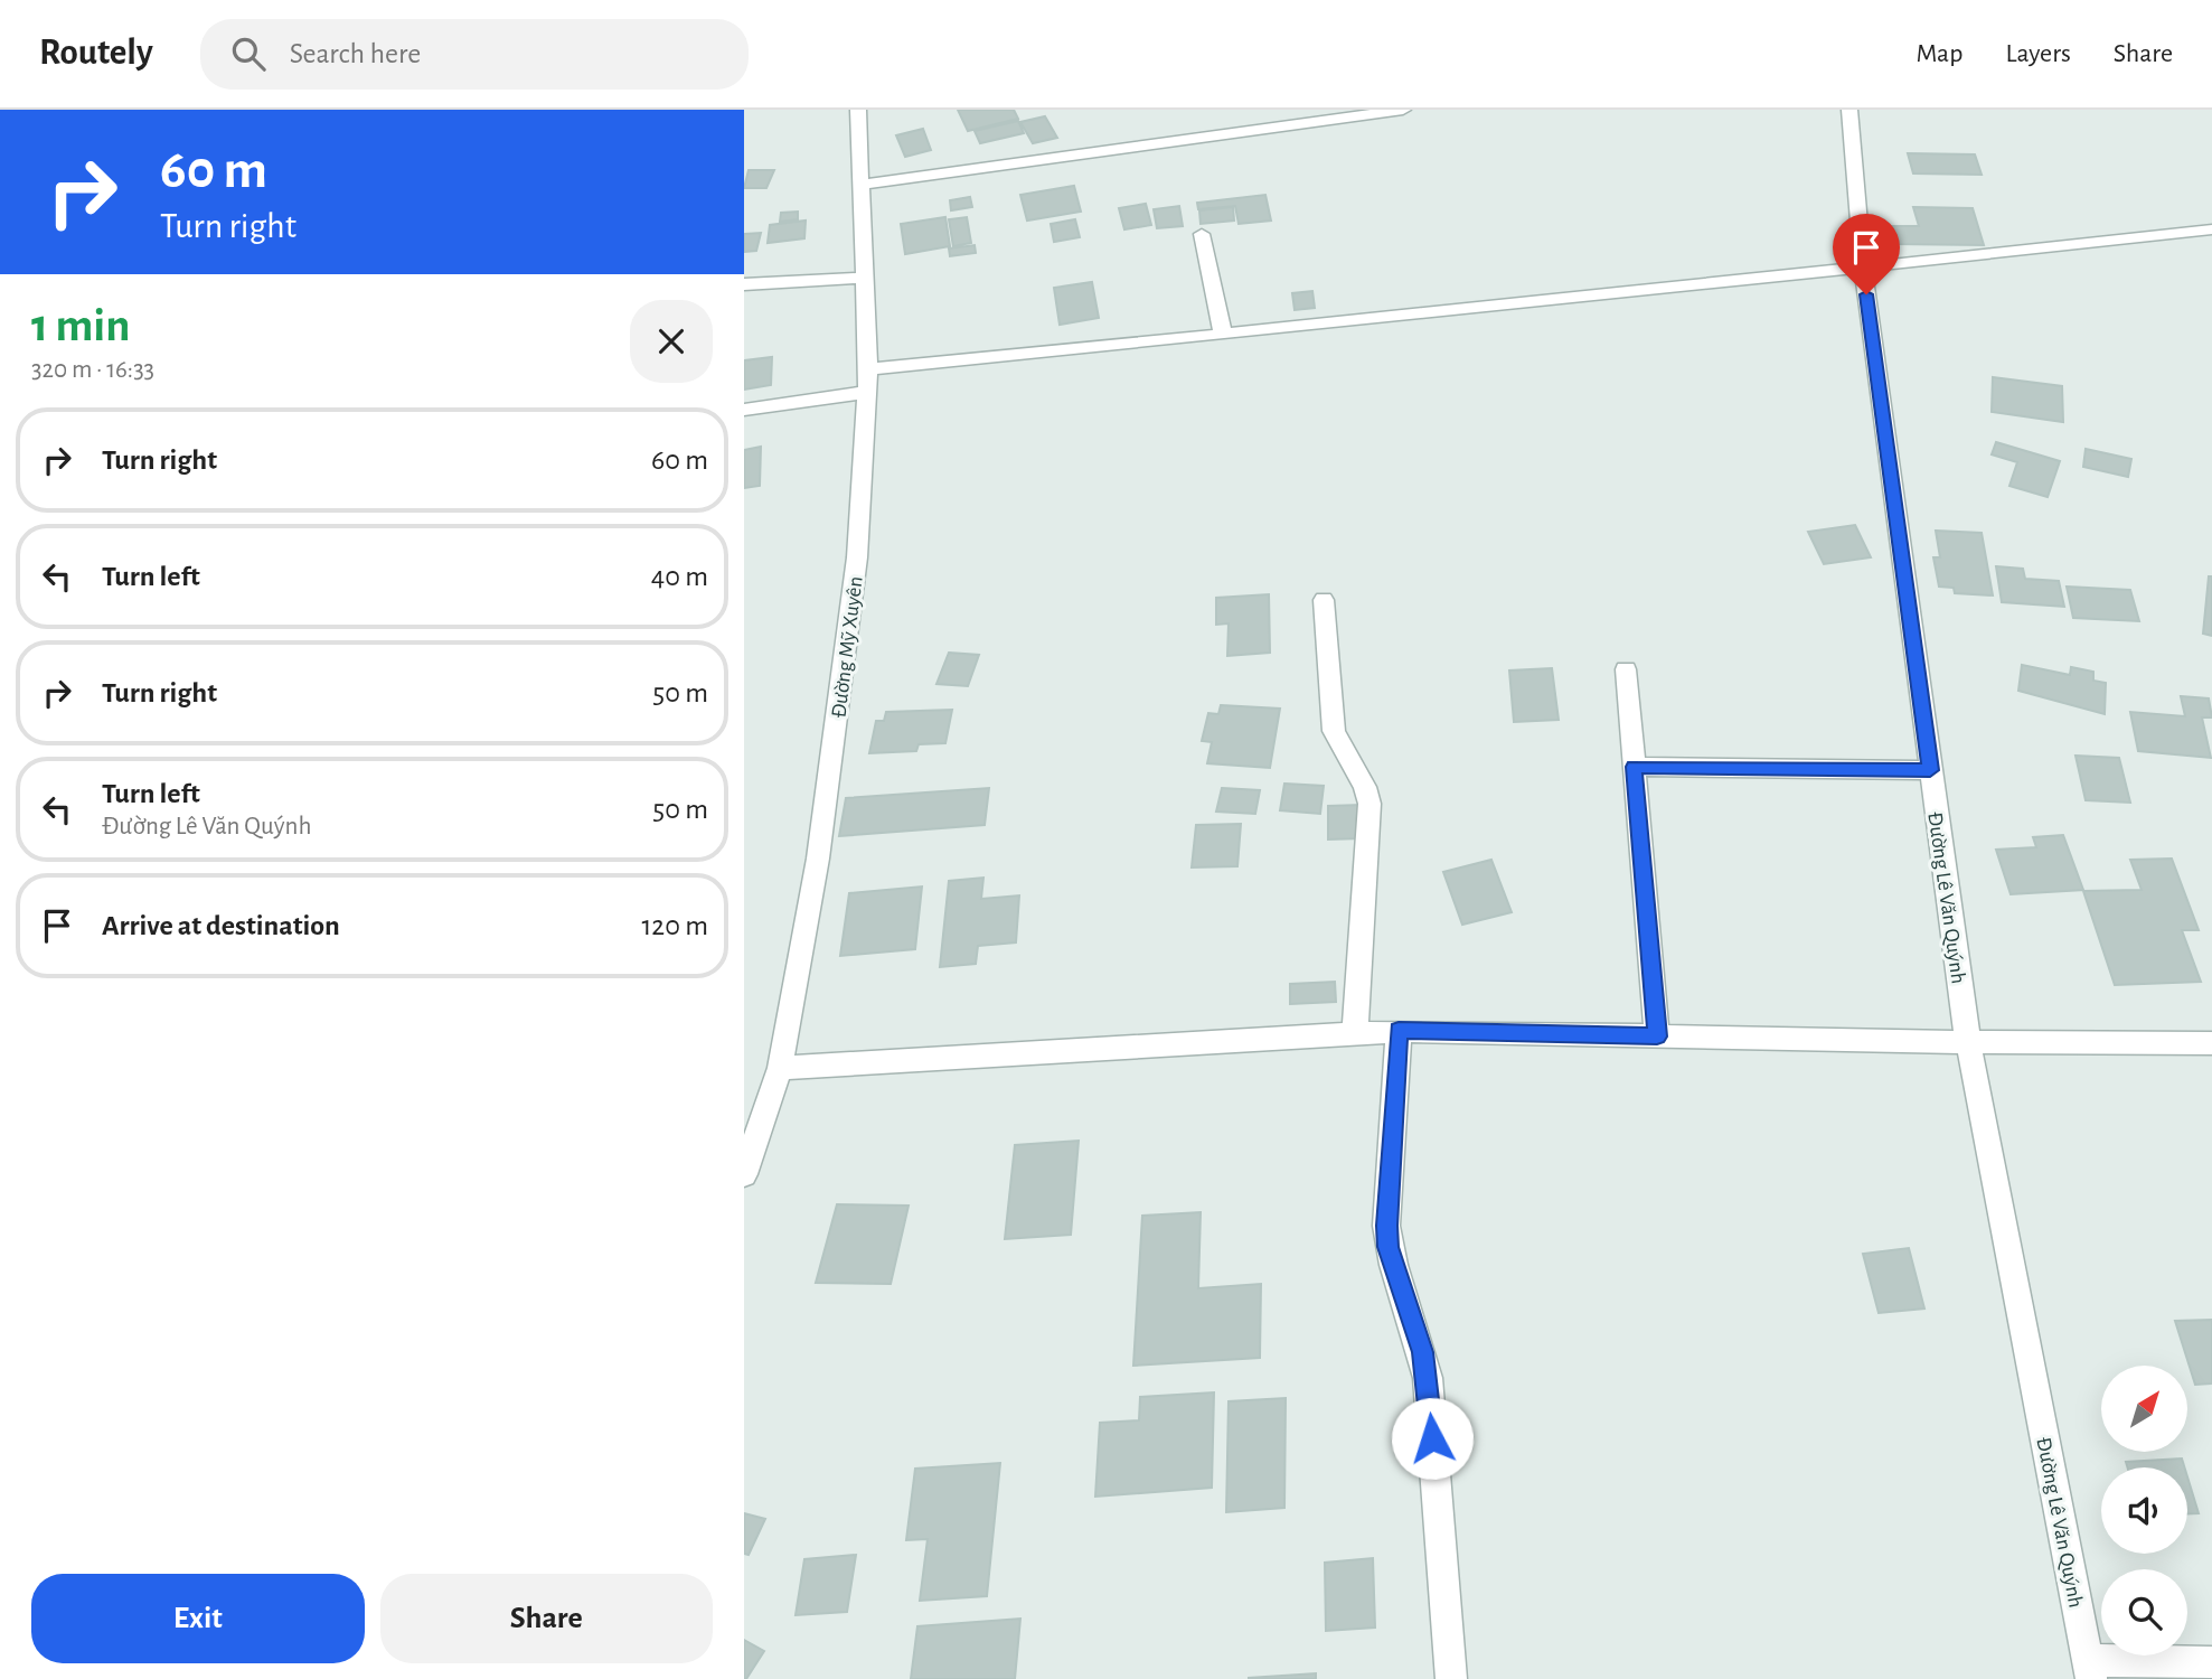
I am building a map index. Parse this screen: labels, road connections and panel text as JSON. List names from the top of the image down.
{
  "streets": {
    "street": ["Đường Mỹ Xuyên", "Đường Lê Văn Quýnh"]
  },
  "north": "top right",
  "page": {
    "header": "Routely",
    "search": "Search here",
    "nav": ["Map", "Layers", "Share"],
    "turn": ["60 m", "Turn right"],
    "heading": ["1 min", "320 m · 16:33"],
    "list": [
      {
        "name": "Turn right",
        "value": "60 m"
      },
      {
        "name": "Turn left",
        "value": "40 m"
      },
      {
        "name": "Turn right",
        "value": "50 m"
      },
      {
        "name": "Turn left",
        "note": "Đường Lê Văn Quýnh",
        "value": "50 m"
      },
      {
        "name": "Arrive at destination",
        "value": "120 m"
      }
    ],
    "buttons": ["Exit", "Share"]
  }
}
